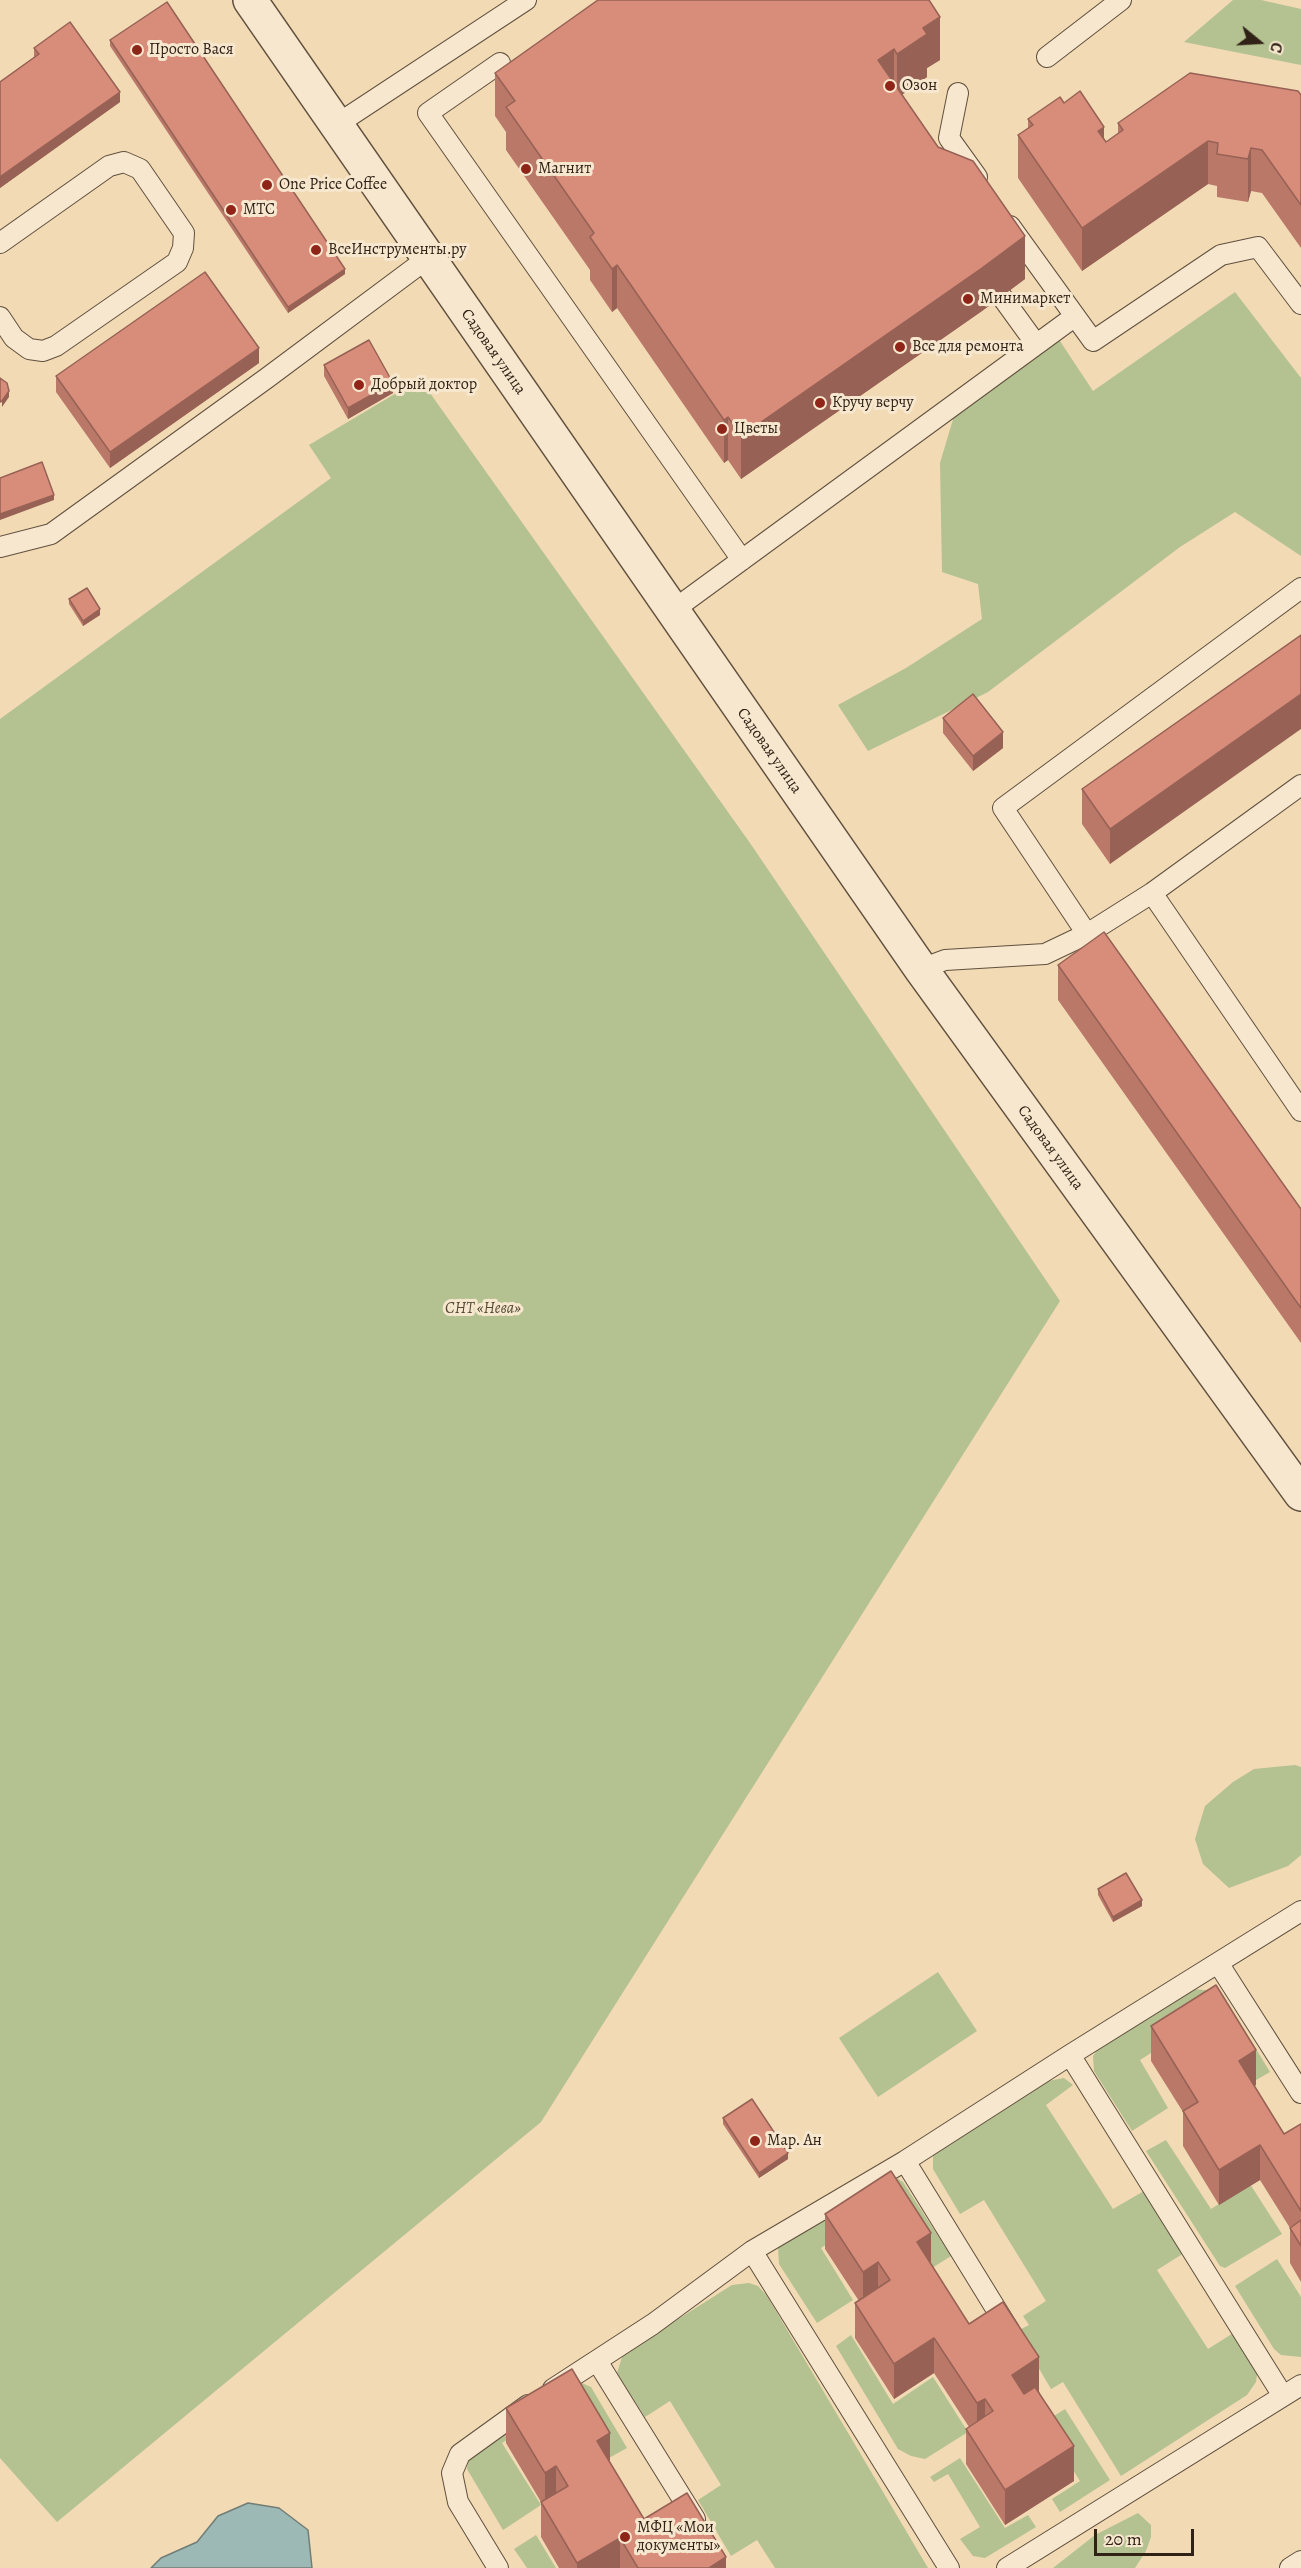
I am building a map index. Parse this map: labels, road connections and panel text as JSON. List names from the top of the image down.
{
  "streets": {
    "street": ["Садовая улица"]
  },
  "parks": ["СНТ «Нева»"],
  "places": [
    "Просто Вася",
    "Озон",
    "Магнит",
    "One Price Coffee",
    "МТС",
    "ВсеИнструменты.ру",
    "Минимаркет",
    "Все для ремонта",
    "Добрый доктор",
    "Кручу верчу",
    "Цветы",
    "Мар. Ан",
    "МФЦ «Мои документы»"
  ],
  "scale_bar": "20 m",
  "north": "right"
}
